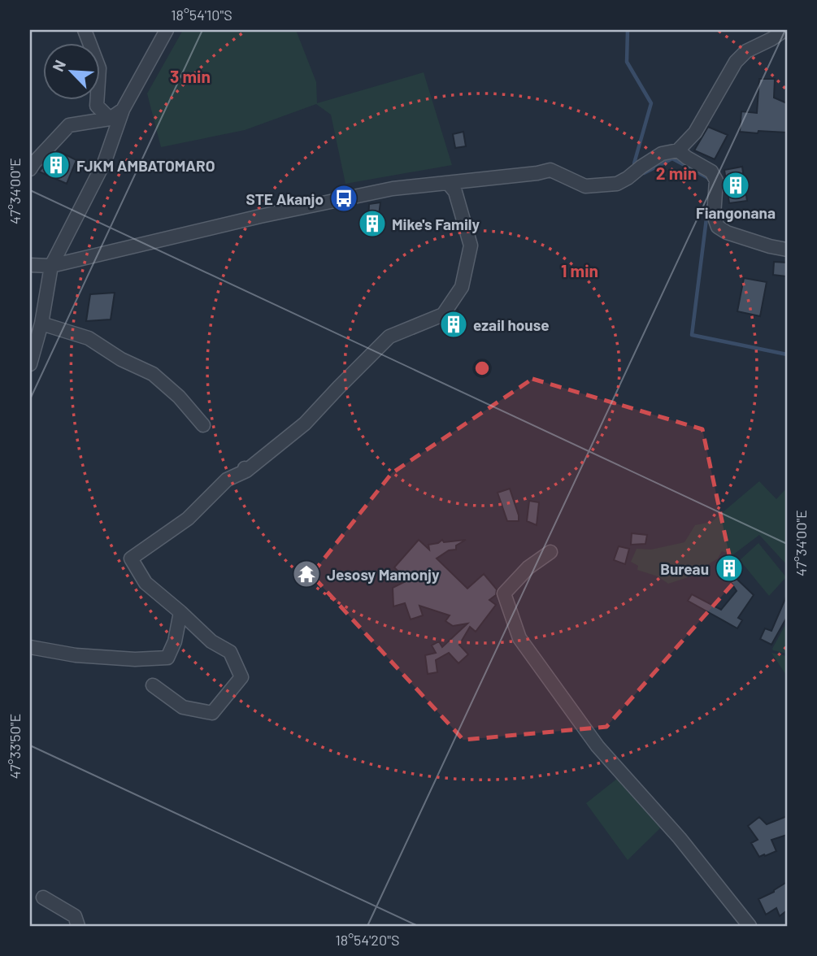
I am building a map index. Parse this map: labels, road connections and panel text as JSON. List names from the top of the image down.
{
  "places": {
    "building": [
      "FJKM AMBATOMARO",
      "Fiangonana",
      "Mike's Family",
      "ezail house",
      "Bureau"
    ],
    "bus stop": ["STE Akanjo"],
    "temple": ["Jesosy Mamonjy"]
  },
  "north": "top left",
  "coordinates": [
    "18°54'10\"S",
    "47°34'00\"E",
    "47°33'50\"E",
    "18°54'20\"S"
  ],
  "rings": ["3 min", "2 min", "1 min"]
}
